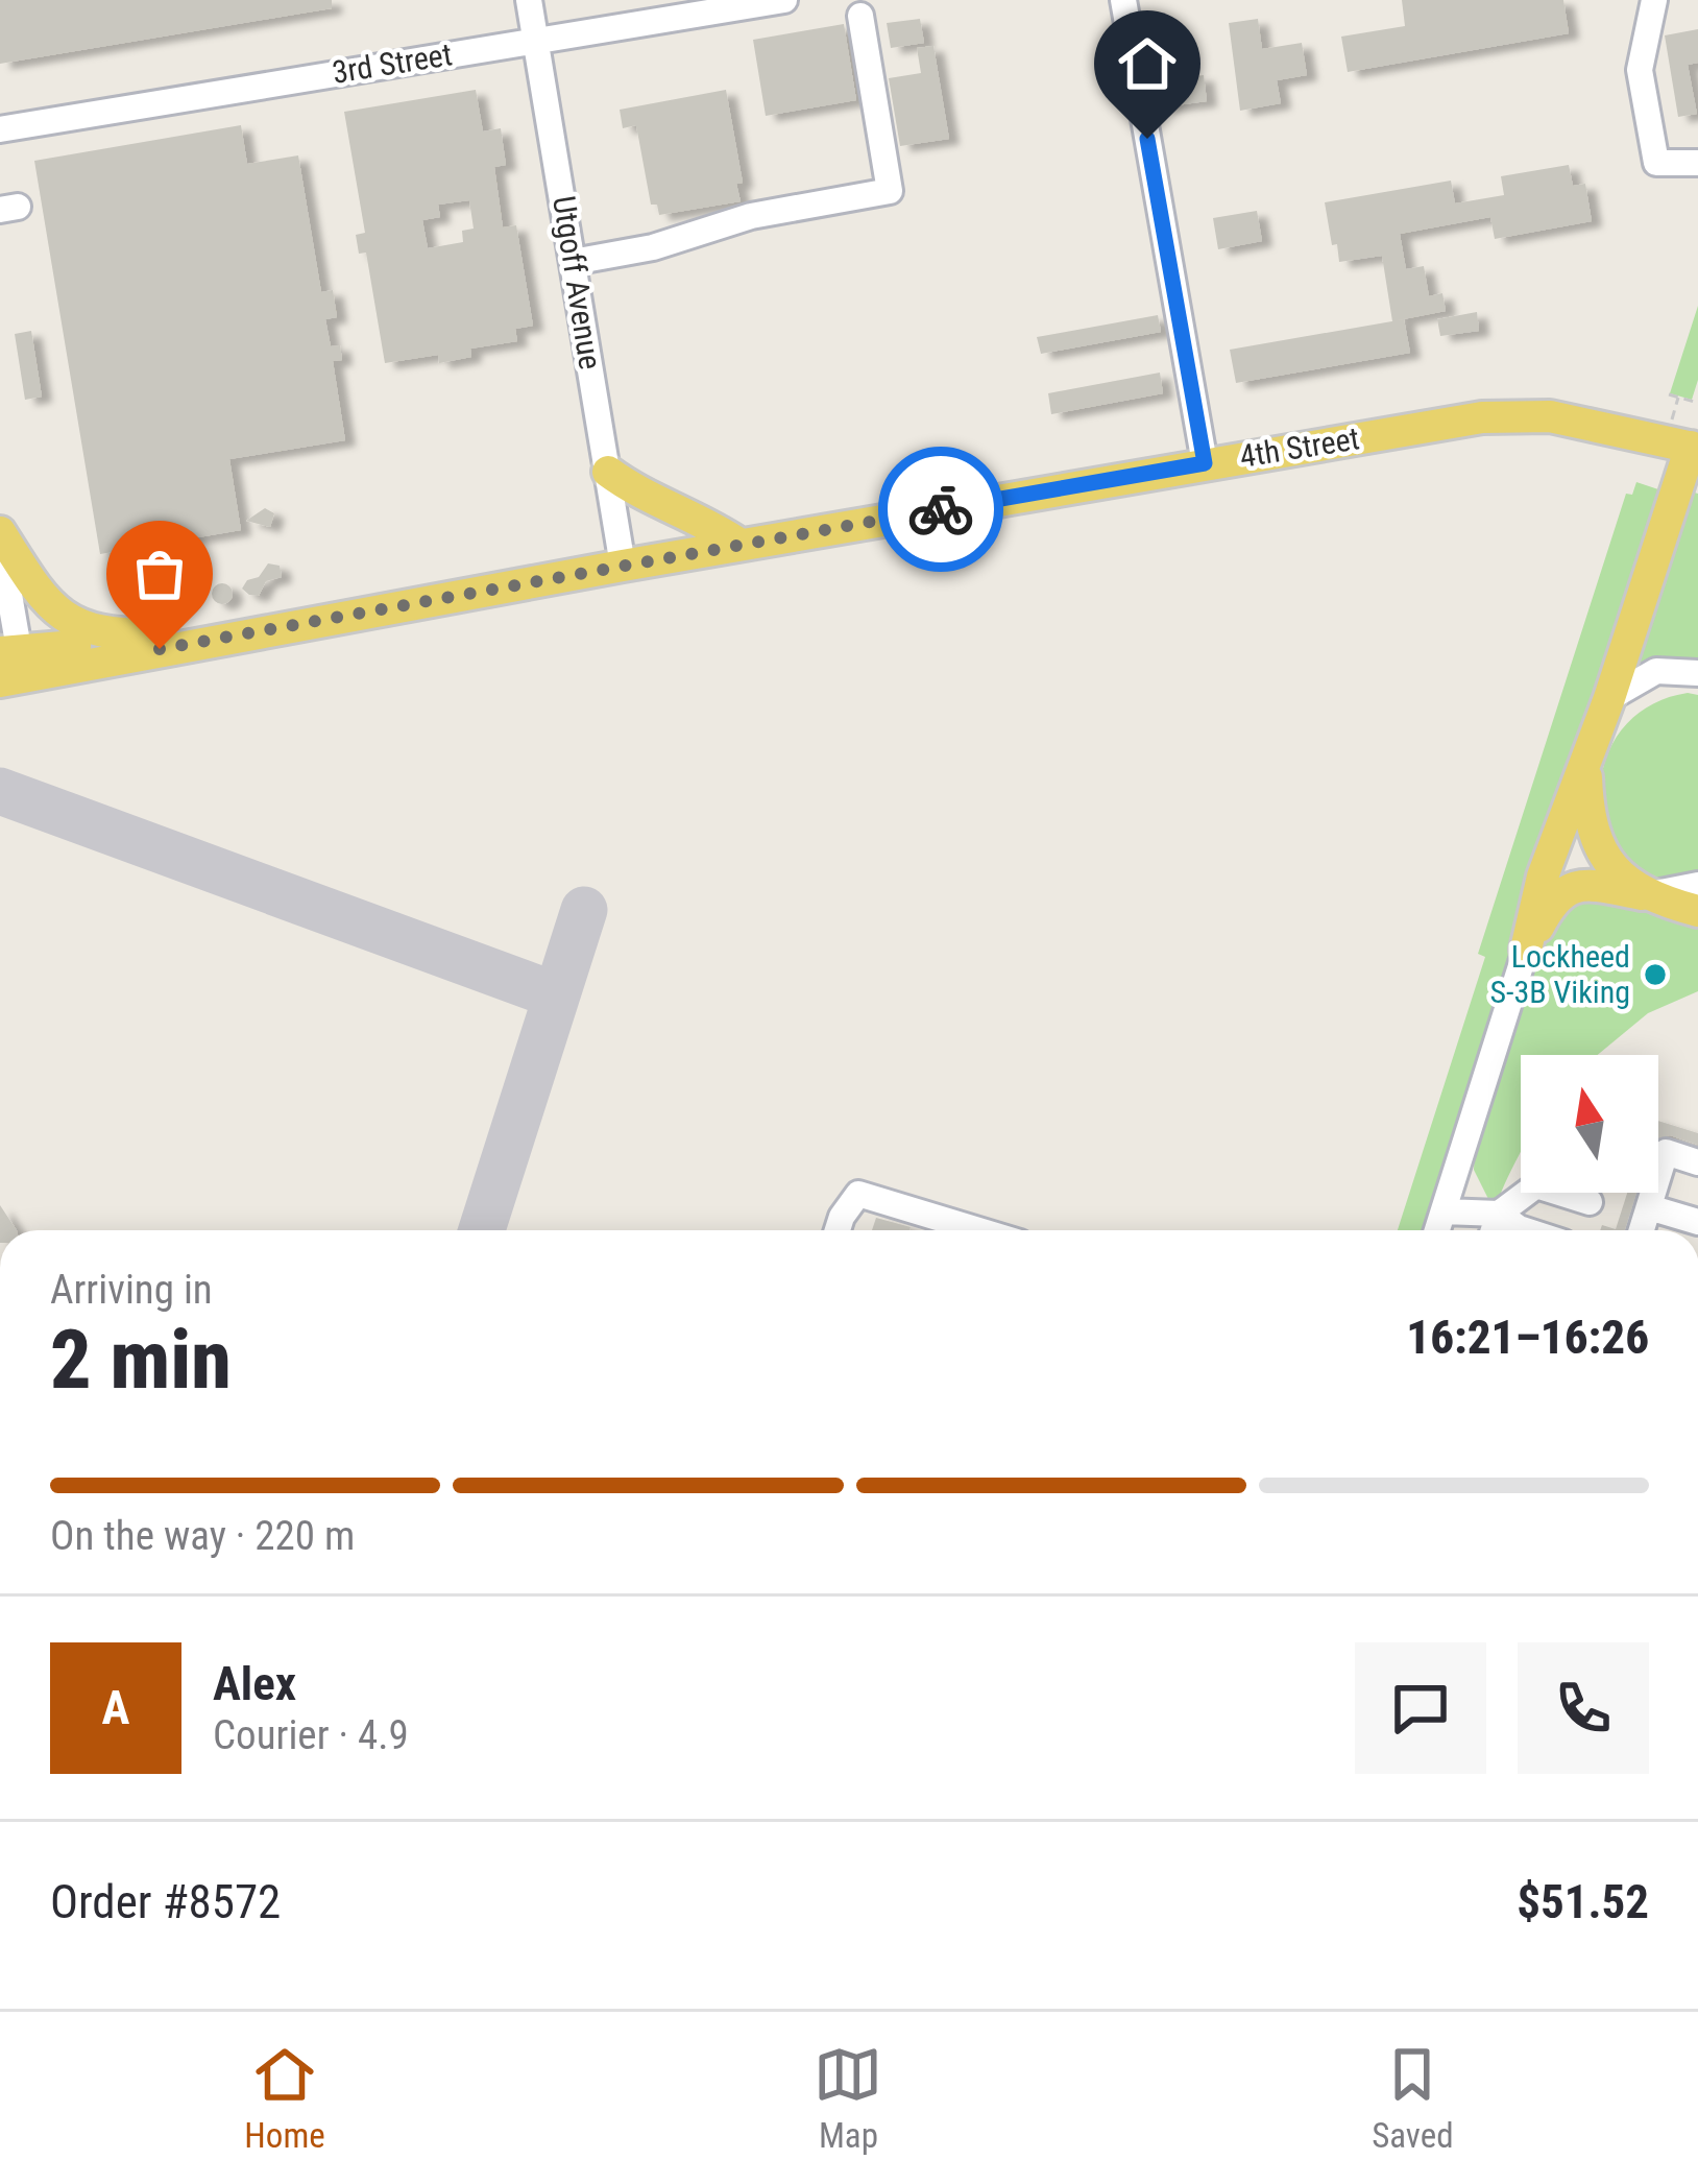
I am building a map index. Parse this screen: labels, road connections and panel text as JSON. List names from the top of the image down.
{
  "streets": {
    "main road": ["4th Street"],
    "street": ["3rd Street", "Utgoff Avenue"]
  },
  "crossings": [
    ["3rd Street", "Utgoff Avenue"],
    ["Utgoff Avenue", "4th Street"]
  ],
  "places": ["Lockheed S-3B Viking"],
  "north": "top",
  "page": {
    "heading": ["2 min", "Arriving in", "16:21–16:26"],
    "panel": [
      "Alex",
      "Courier · 4.9",
      "Order #8572",
      "$51.52"
    ],
    "bar": "On the way · 220 m",
    "round": "A",
    "tabs": ["Home", "Map", "Saved"]
  }
}
